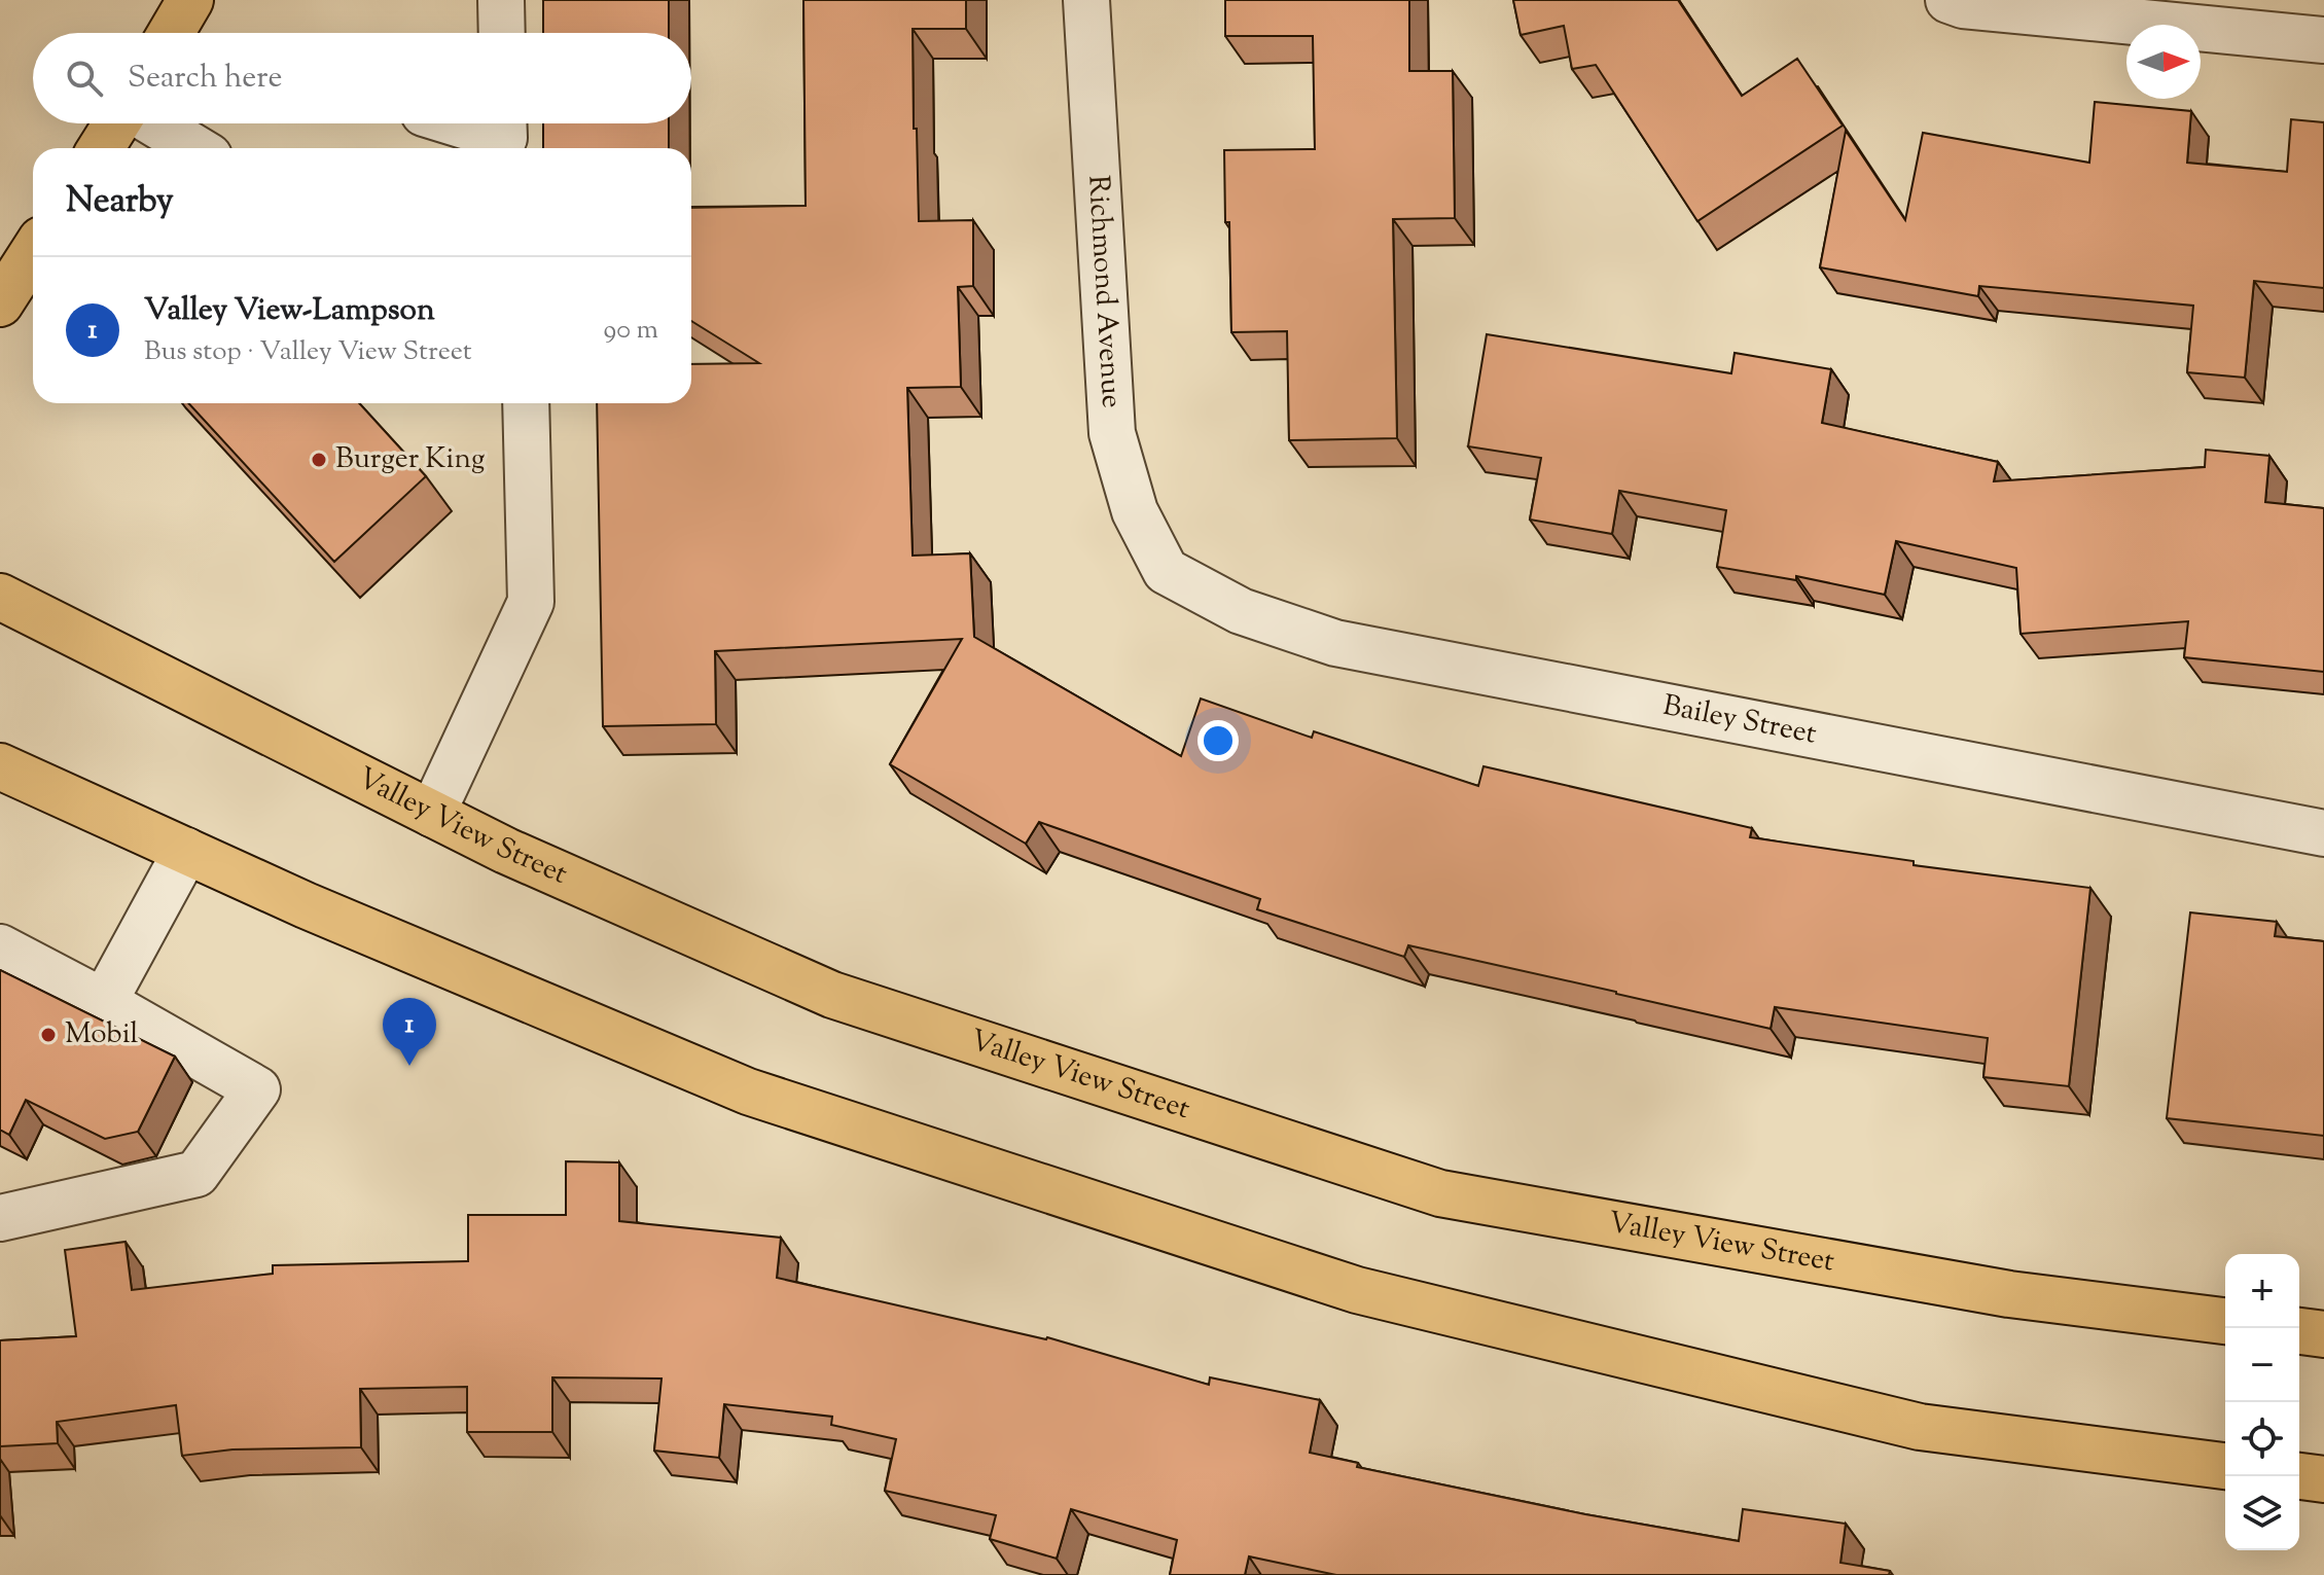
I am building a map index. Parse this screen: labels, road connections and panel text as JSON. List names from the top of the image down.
{
  "streets": {
    "main road": ["Valley View Street"],
    "street": ["Richmond Avenue", "Bailey Street"]
  },
  "crossings": [
    ["Richmond Avenue", "Bailey Street"]
  ],
  "places": ["Burger King", "Mobil"],
  "north": "right",
  "page": {
    "search": "Search here",
    "heading": "Nearby",
    "list": [
      {
        "mark": "1",
        "name": "Valley View-Lampson",
        "note": "Bus stop · Valley View Street",
        "value": "90 m"
      }
    ],
    "pins": "1",
    "map_buttons": ["+", "−"]
  }
}
